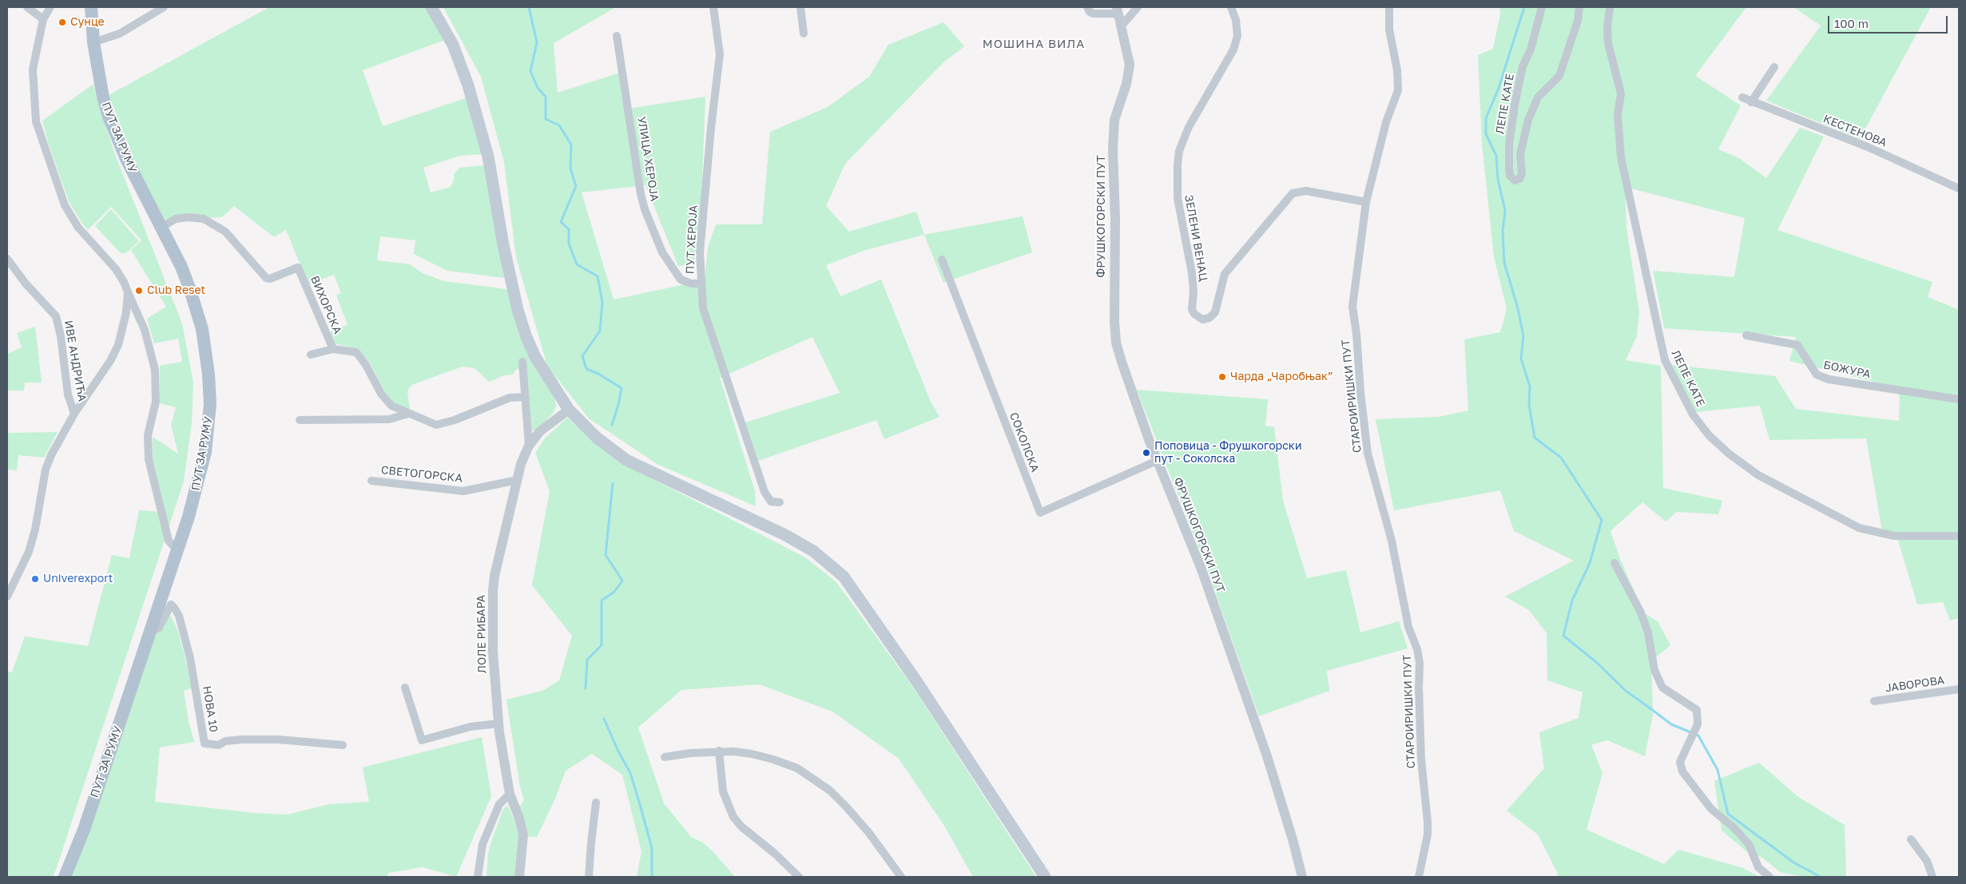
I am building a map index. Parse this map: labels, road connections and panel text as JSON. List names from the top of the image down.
{
  "streets": {
    "main road": ["ПУТ ЗА РУМУ"],
    "street": [
      "ЛЕПЕ КАТЕ",
      "КЕСТЕНОВА",
      "УЛИЦА ХЕРОЈА",
      "ФРУШКОГОРСКИ ПУТ",
      "ЗЕЛЕНИ ВЕНАЦ",
      "ПУТ ХЕРОЈА",
      "ВИХОРСКА",
      "ИВЕ АНДРИЋА",
      "БОЖУРА",
      "СТАРОИРИШКИ ПУТ",
      "СОКОЛСКА",
      "СВЕТОГОРСКА",
      "ЛОЛЕ РИБАРА",
      "ЈАВОРОВА",
      "НОВА 10"
    ]
  },
  "crossings": [
    ["ПУТ ЗА РУМУ", "ВИХОРСКА"],
    ["ПУТ ЗА РУМУ", "НОВА 10"],
    ["УЛИЦА ХЕРОЈА", "ПУТ ХЕРОЈА"],
    ["ФРУШКОГОРСКИ ПУТ", "СОКОЛСКА"],
    ["ЗЕЛЕНИ ВЕНАЦ", "СТАРОИРИШКИ ПУТ"],
    ["СВЕТОГОРСКА", "ЛОЛЕ РИБАРА"]
  ],
  "districts": ["МОШИНА ВИЛА"],
  "places": [
    "Сунце",
    "Club Reset",
    "Чарда „Чаробњак”",
    "Поповица - Фрушкогорски пут - Соколска",
    "Univerexport"
  ],
  "scale_bar": "100 m"
}
